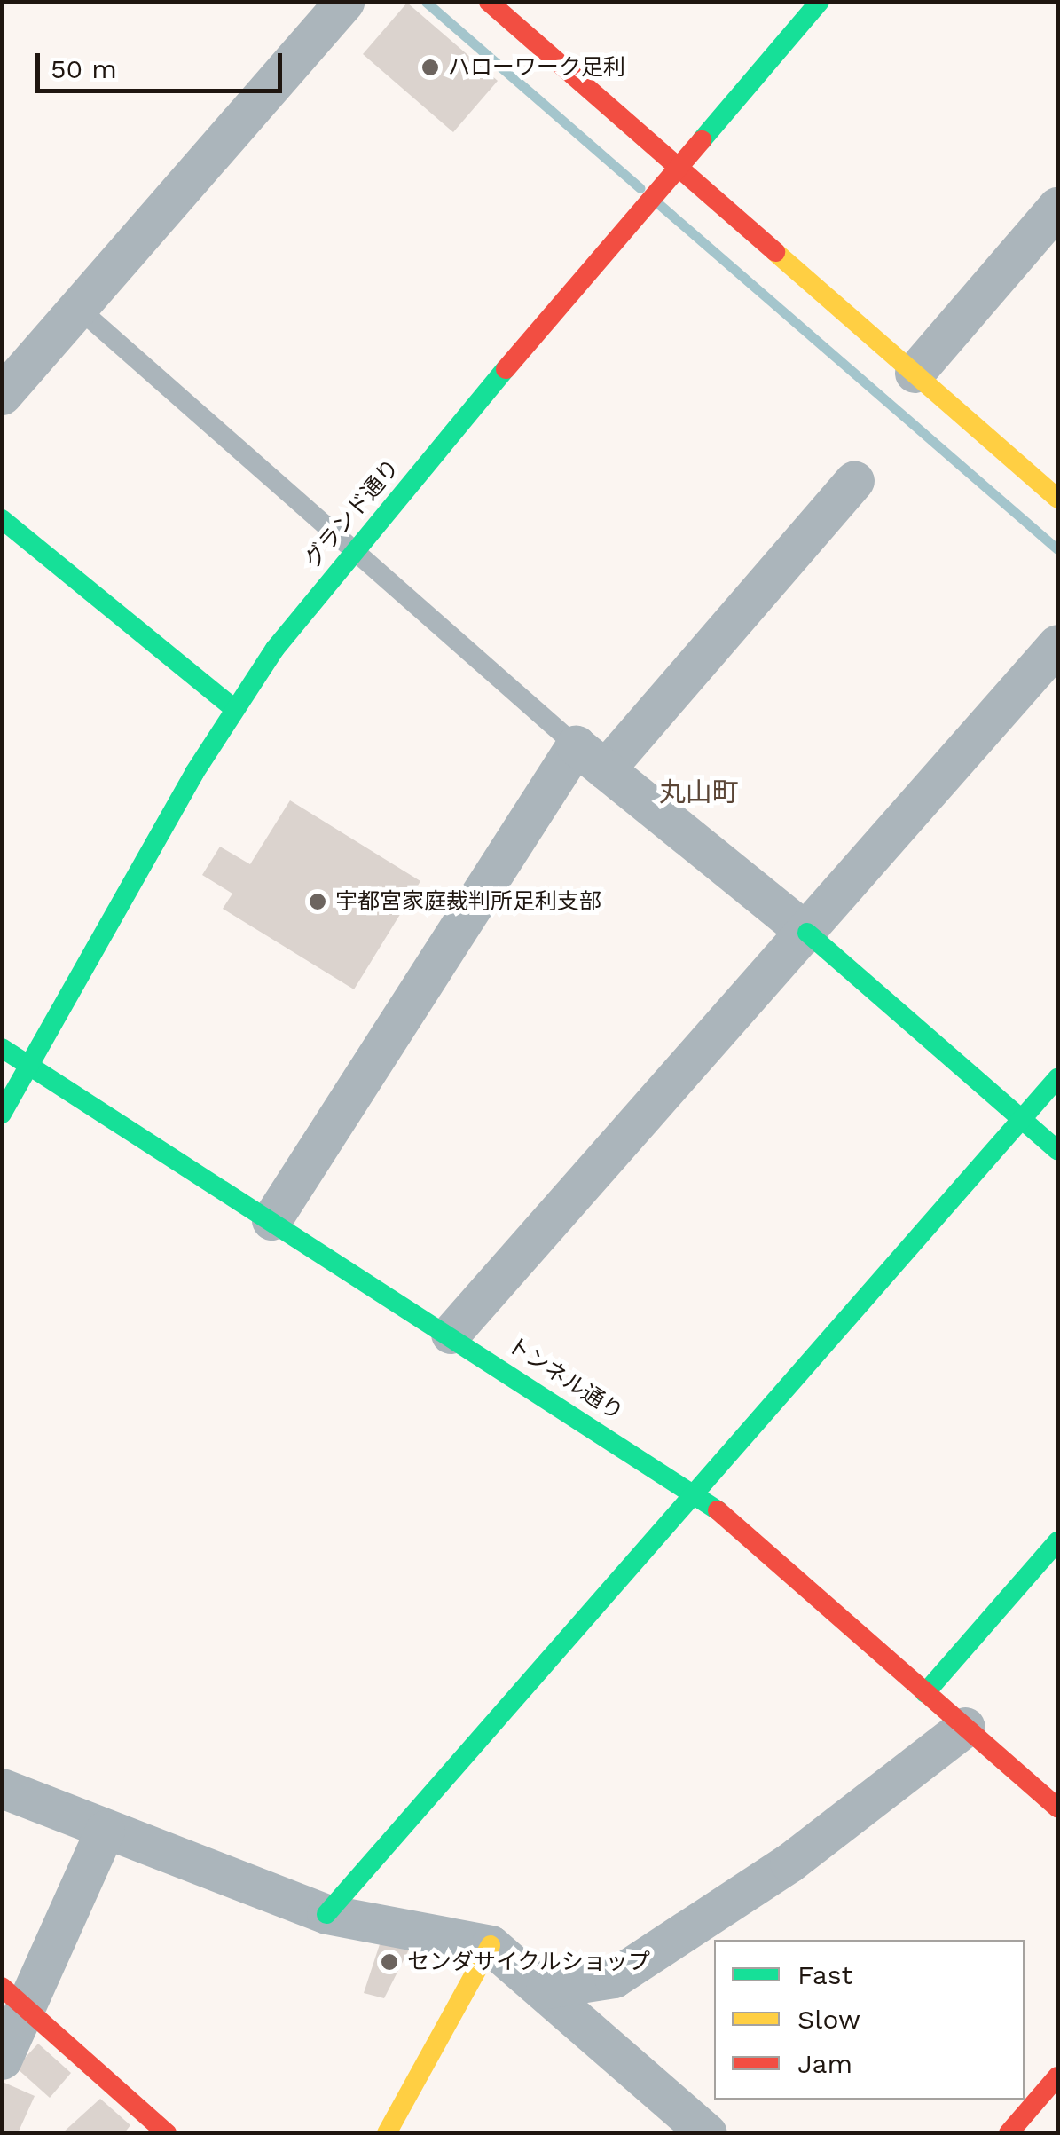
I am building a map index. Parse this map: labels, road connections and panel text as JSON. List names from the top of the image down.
{
  "streets": {
    "street": ["グランド通り", "トンネル通り"]
  },
  "crossings": [
    ["グランド通り", "トンネル通り"]
  ],
  "districts": ["丸山町"],
  "places": ["ハローワーク足利", "宇都宮家庭裁判所足利支部", "センダサイクルショップ"],
  "legend": ["Fast", "Slow", "Jam"],
  "scale_bar": "50 m"
}
